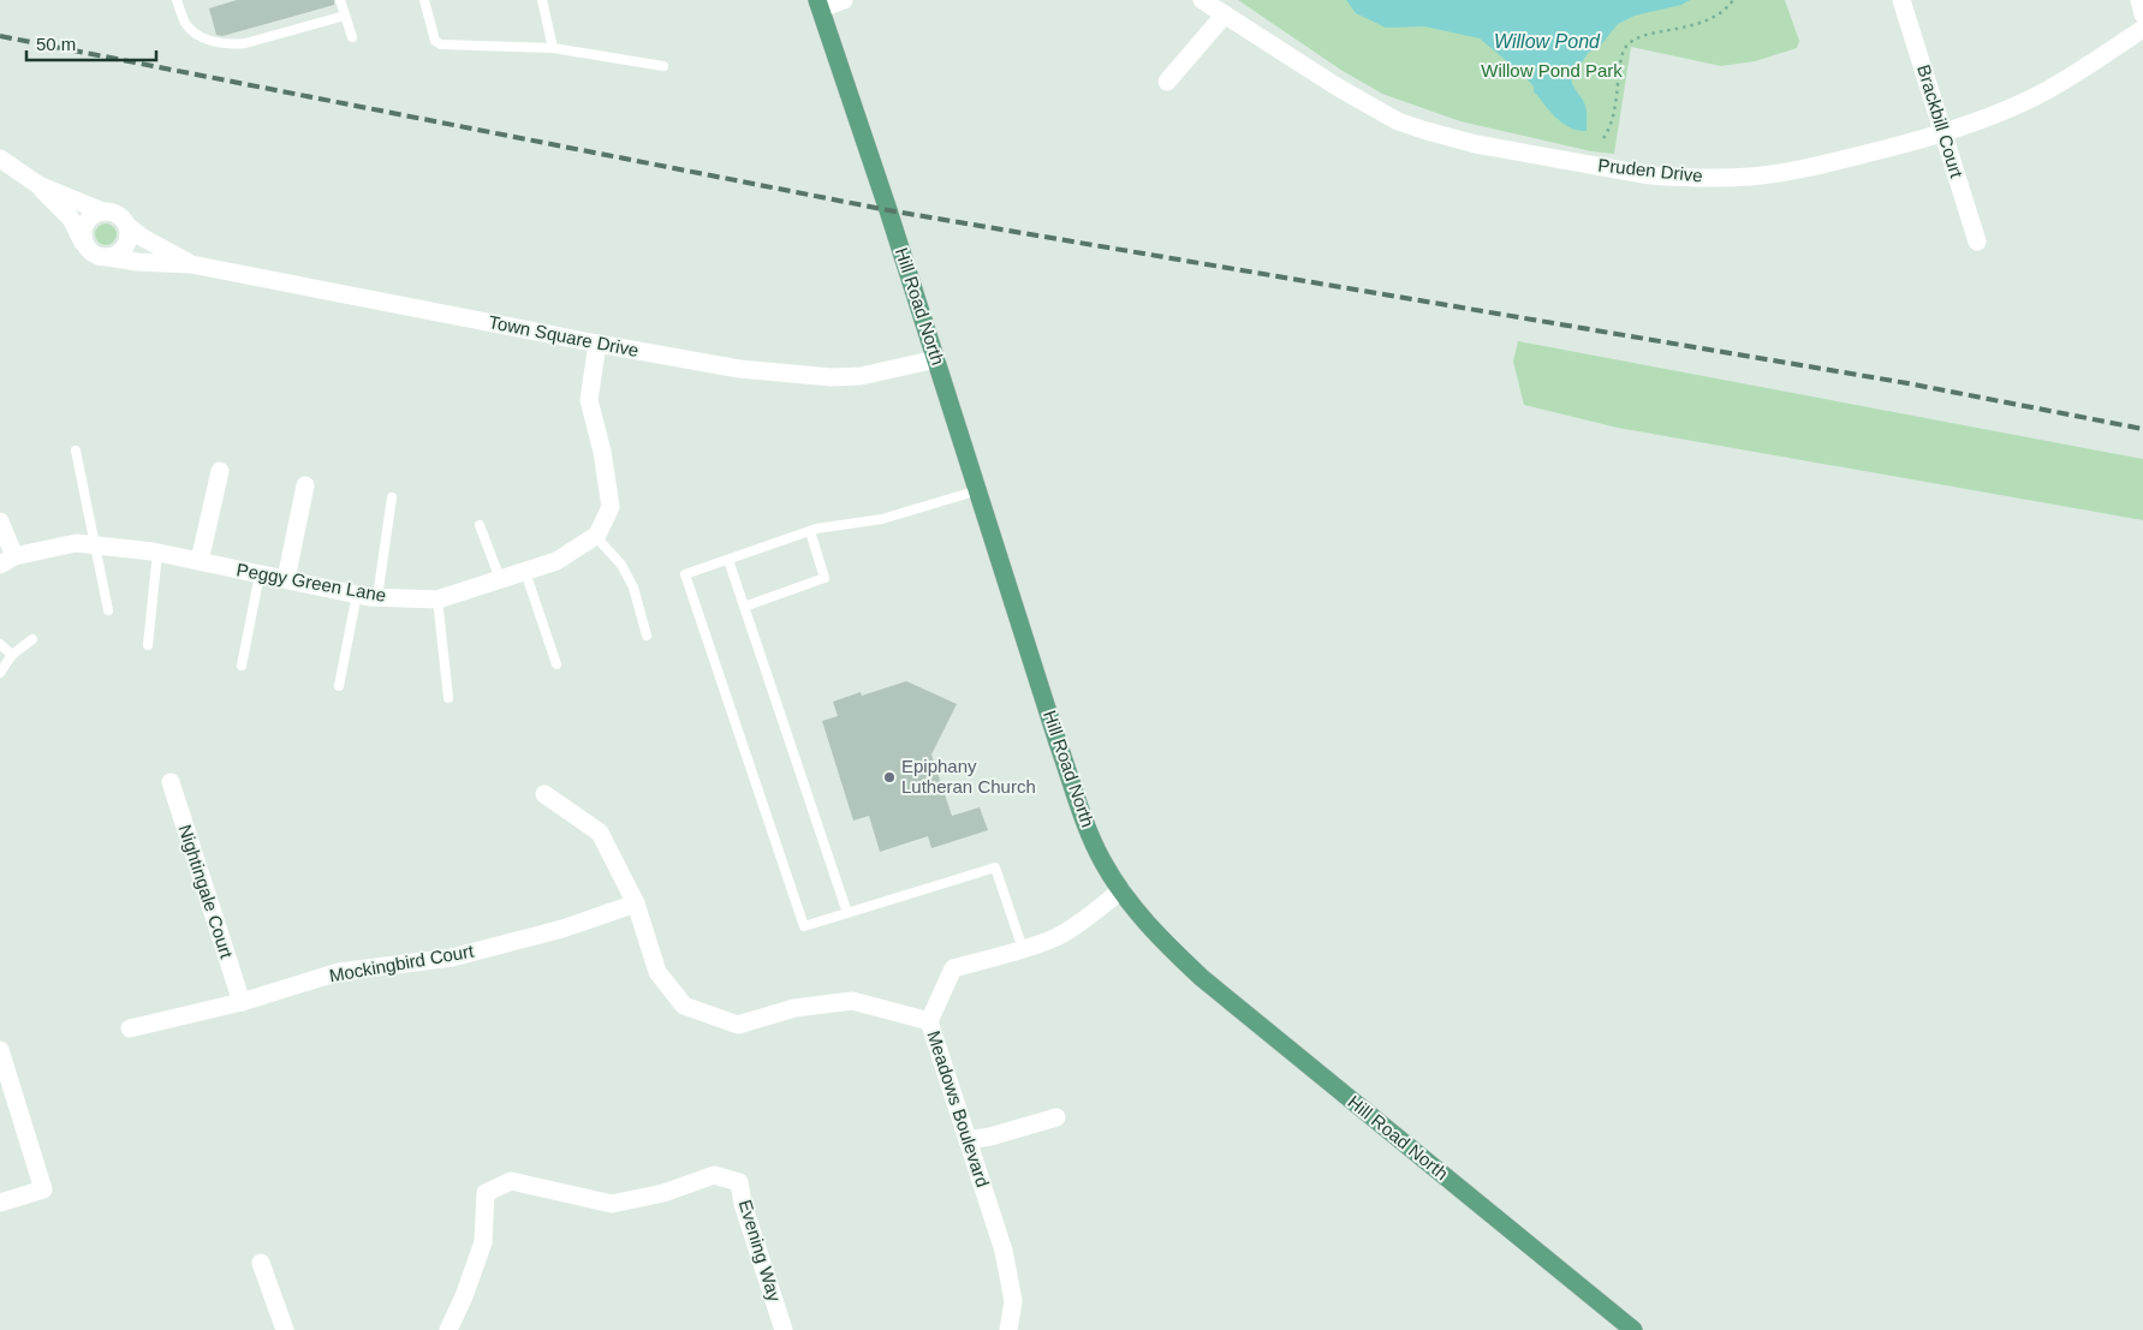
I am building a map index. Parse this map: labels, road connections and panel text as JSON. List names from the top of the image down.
{
  "streets": {
    "main road": ["Hill Road North"],
    "street": [
      "Brackbill Court",
      "Pruden Drive",
      "Town Square Drive",
      "Peggy Green Lane",
      "Nightingale Court",
      "Mockingbird Court",
      "Meadows Boulevard",
      "Evening Way"
    ]
  },
  "crossings": [
    ["Brackbill Court", "Pruden Drive"],
    ["Hill Road North", "Town Square Drive"],
    ["Hill Road North", "Meadows Boulevard"],
    ["Town Square Drive", "Peggy Green Lane"],
    ["Nightingale Court", "Mockingbird Court"]
  ],
  "water": ["Willow Pond"],
  "parks": ["Willow Pond Park"],
  "places": ["Epiphany Lutheran Church"],
  "scale_bar": "50 m"
}
